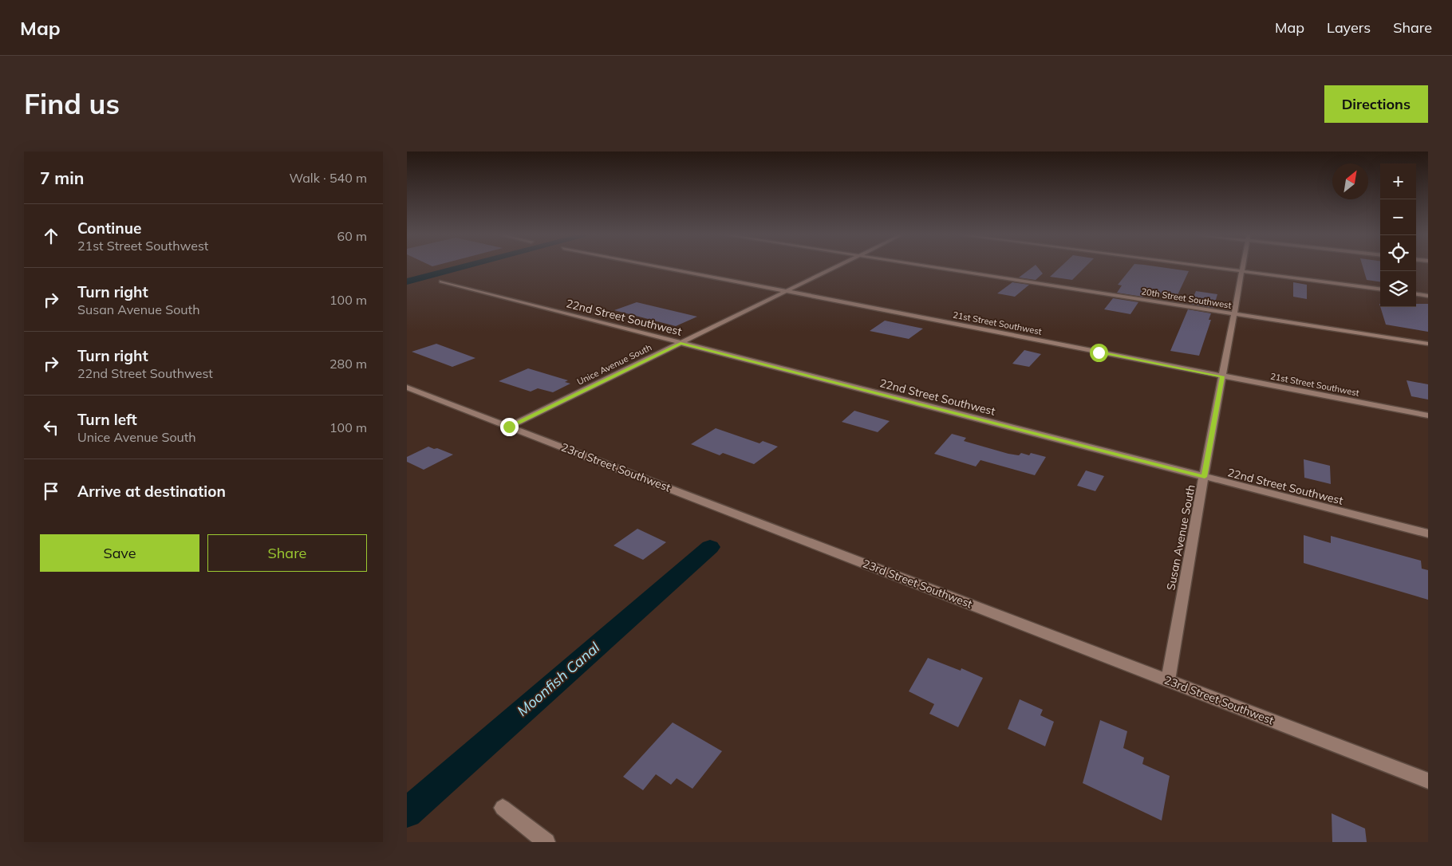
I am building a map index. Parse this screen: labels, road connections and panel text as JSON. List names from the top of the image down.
{
  "streets": {
    "street": [
      "20th Street Southwest",
      "22nd Street Southwest",
      "21st Street Southwest",
      "Unice Avenue South",
      "23rd Street Southwest",
      "Susan Avenue South"
    ]
  },
  "crossings": [
    ["20th Street Southwest", "Susan Avenue South"],
    ["22nd Street Southwest", "Unice Avenue South"],
    ["22nd Street Southwest", "Susan Avenue South"],
    ["21st Street Southwest", "Unice Avenue South"],
    ["21st Street Southwest", "Susan Avenue South"],
    ["Unice Avenue South", "23rd Street Southwest"],
    ["23rd Street Southwest", "Susan Avenue South"]
  ],
  "water": ["Moonfish Canal"],
  "north": "top right",
  "page": {
    "header": "Map",
    "nav": ["Map", "Layers", "Share"],
    "buttons": [
      "Directions",
      ["Save", "Share"]
    ],
    "title": "Find us",
    "heading": ["7 min", "Walk · 540 m"],
    "map_buttons": ["+", "−"],
    "list": [
      ["Continue", "21st Street Southwest", "60 m"],
      ["Turn right", "Susan Avenue South", "100 m"],
      ["Turn right", "22nd Street Southwest", "280 m"],
      ["Turn left", "Unice Avenue South", "100 m"],
      "Arrive at destination"
    ]
  }
}
